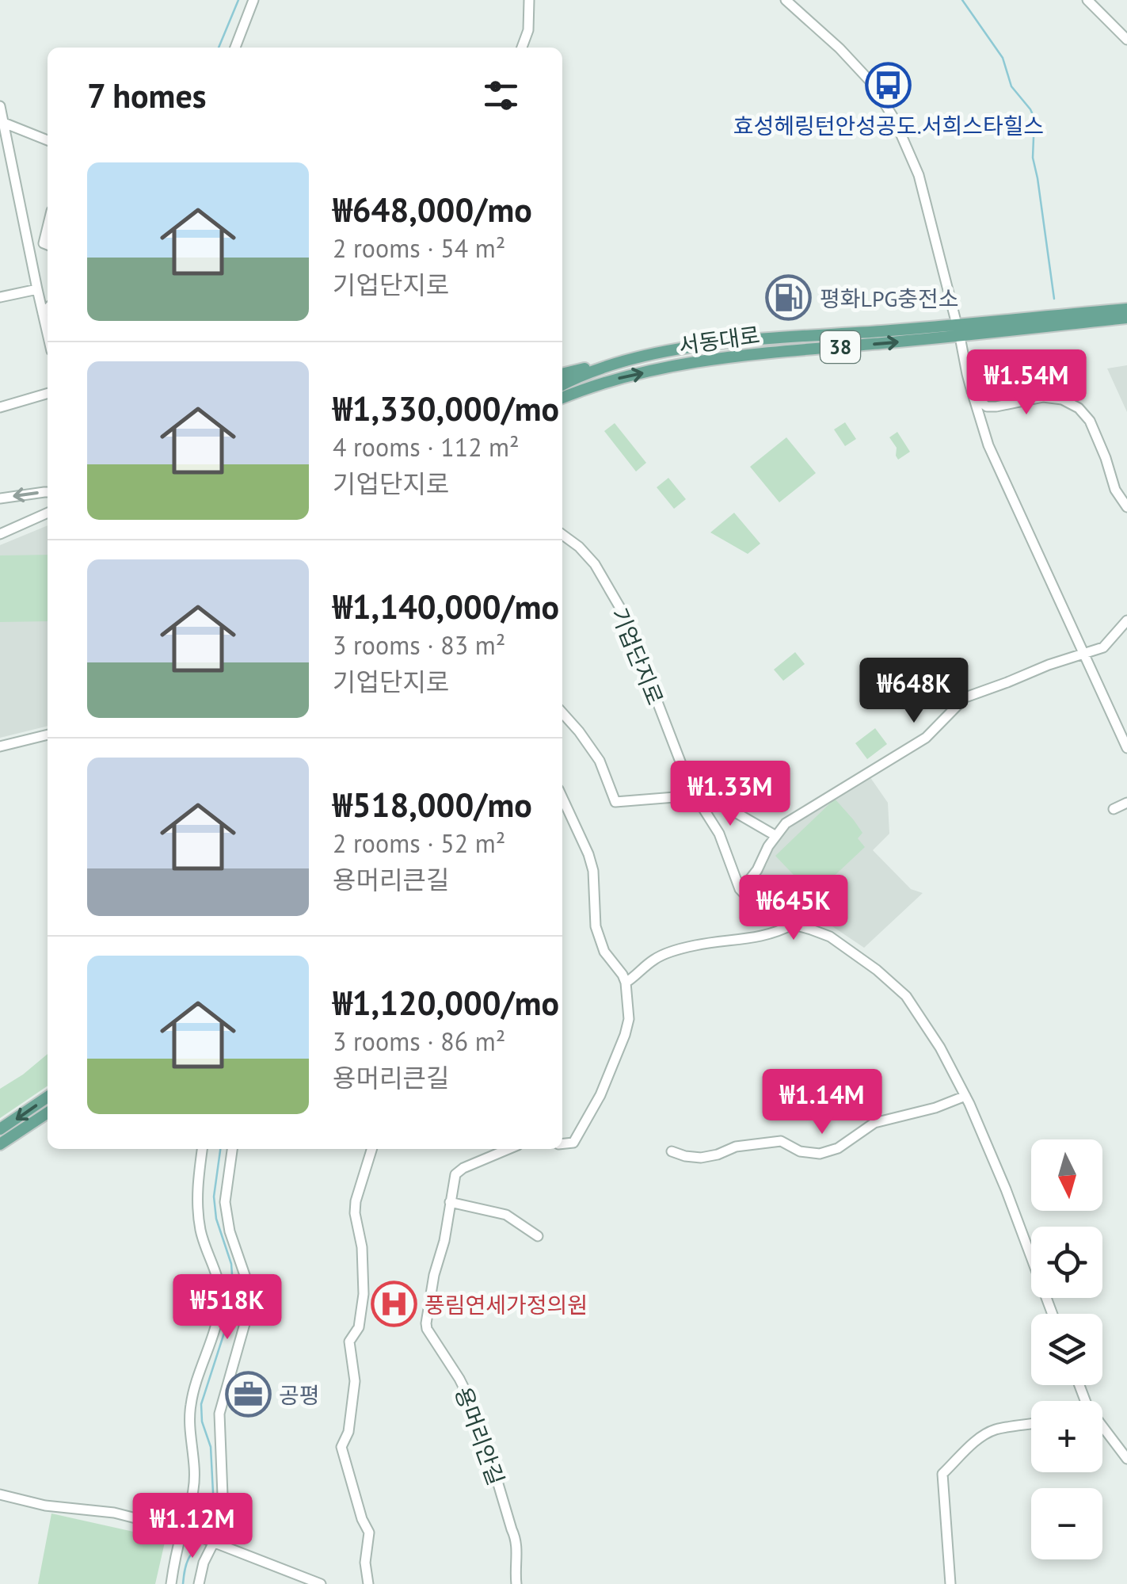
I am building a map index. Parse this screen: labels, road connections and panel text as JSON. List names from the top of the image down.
{
  "streets": {
    "main road": ["서동대로", "38"],
    "street": ["기업단지로", "용머리안길"]
  },
  "places": {
    "bus stop": ["효성헤링턴안성공도.서희스타힐스"],
    "fuel station": ["평화LPG충전소"],
    "hospital": ["풍림연세가정의원"],
    "office": ["공평"]
  },
  "north": "bottom",
  "page": {
    "heading": "7 homes",
    "list": [
      {
        "name": "₩648,000/mo",
        "note": "2 rooms · 54 m² · 기업단지로"
      },
      {
        "name": "₩1,330,000/mo",
        "note": "4 rooms · 112 m² · 기업단지로"
      },
      {
        "name": "₩1,140,000/mo",
        "note": "3 rooms · 83 m² · 기업단지로"
      },
      {
        "name": "₩518,000/mo",
        "note": "2 rooms · 52 m² · 용머리큰길"
      },
      {
        "name": "₩1,120,000/mo",
        "note": "3 rooms · 86 m² · 용머리큰길"
      }
    ],
    "price": [
      "₩1.54M",
      "₩648K",
      "₩1.33M",
      "₩645K",
      "₩1.14M",
      "₩518K",
      "₩1.12M"
    ],
    "map_buttons": ["+", "−"]
  }
}
